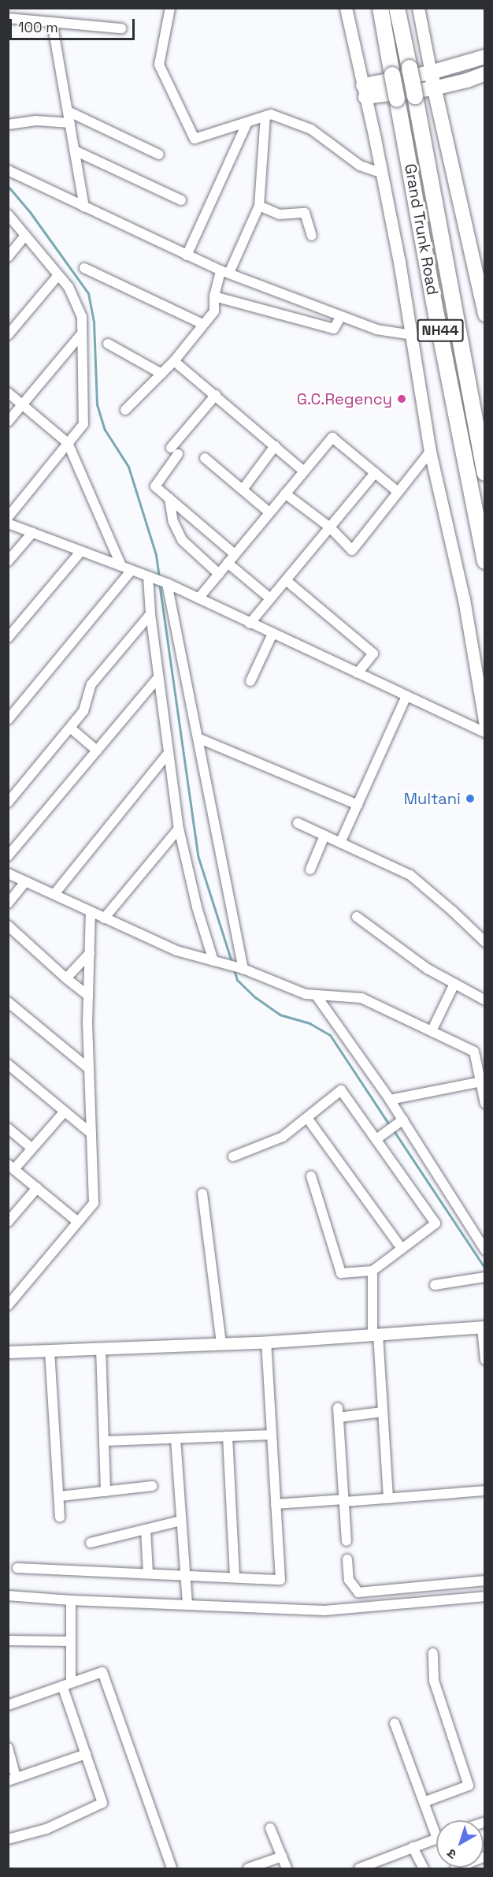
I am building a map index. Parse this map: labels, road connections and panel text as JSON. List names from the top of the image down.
{
  "streets": {
    "highway": ["Grand Trunk Road", "NH44"]
  },
  "places": ["G.C.Regency", "Multani"],
  "scale_bar": "100 m",
  "north": "bottom left"
}
